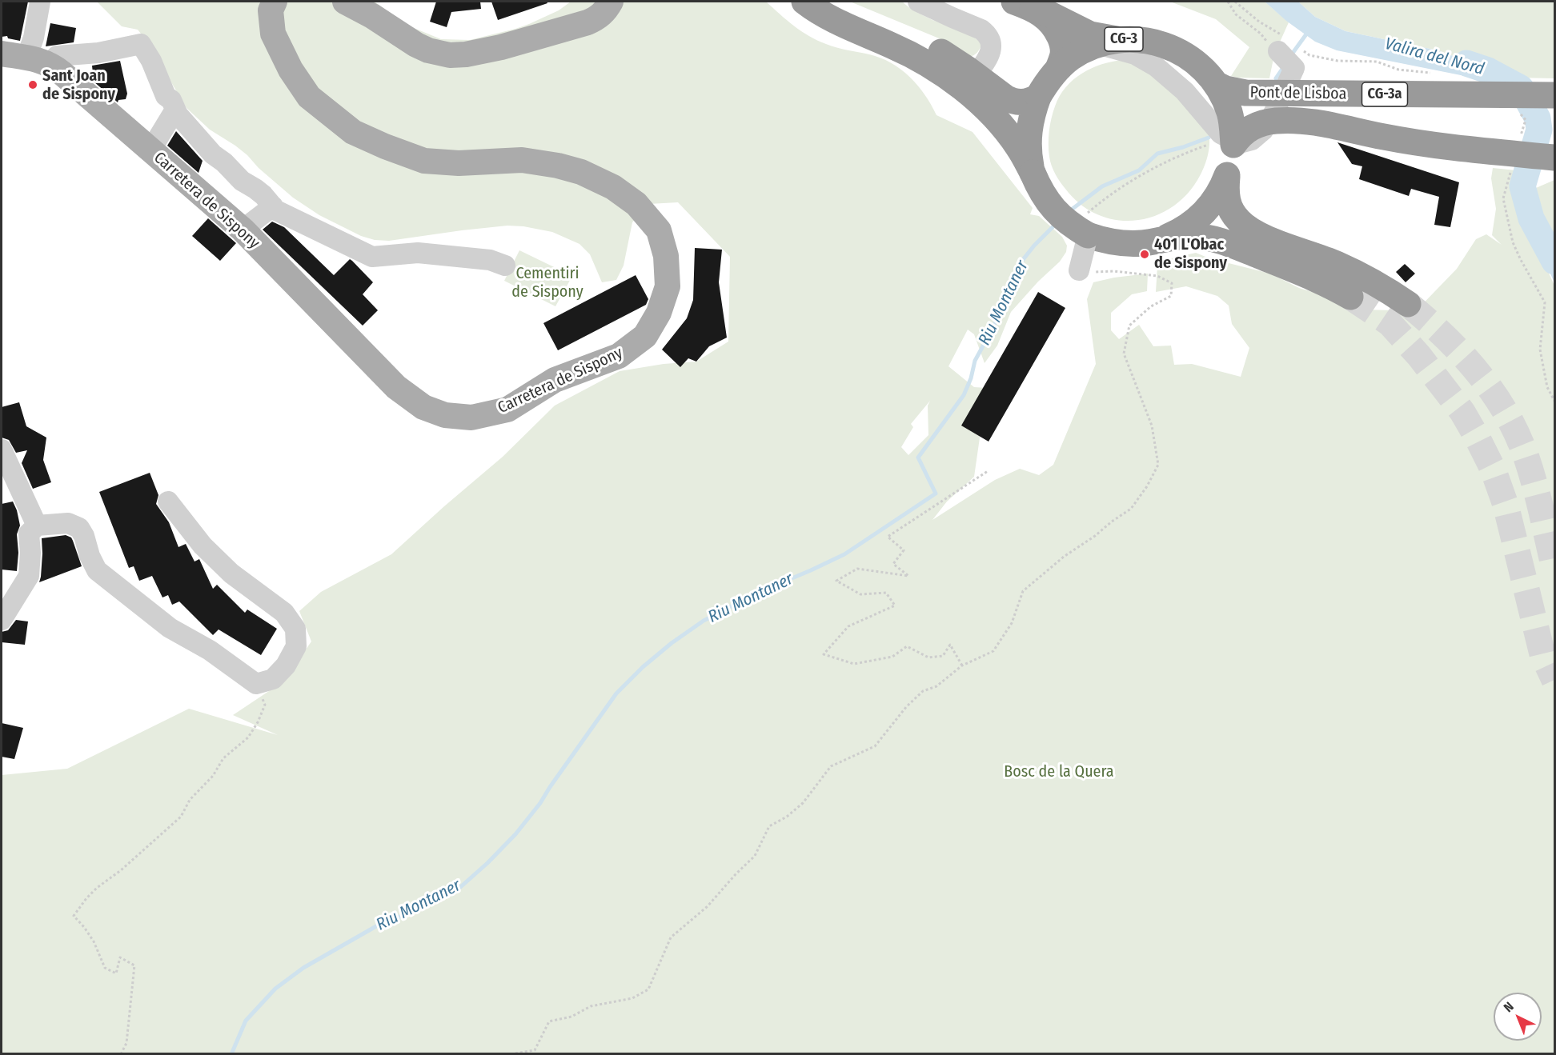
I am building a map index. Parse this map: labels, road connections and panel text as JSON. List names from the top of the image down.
{
  "streets": {
    "highway": ["CG-3", "Pont de Lisboa", "CG-3a"],
    "main road": ["Carretera de Sispony"]
  },
  "crossings": [
    ["CG-3", "Pont de Lisboa"]
  ],
  "water": ["Valira del Nord", "Riu Montaner"],
  "parks": ["Cementiri de Sispony", "Bosc de la Quera"],
  "places": ["Sant Joan de Sispony", "401 L'Obac de Sispony"],
  "north": "top left"
}
